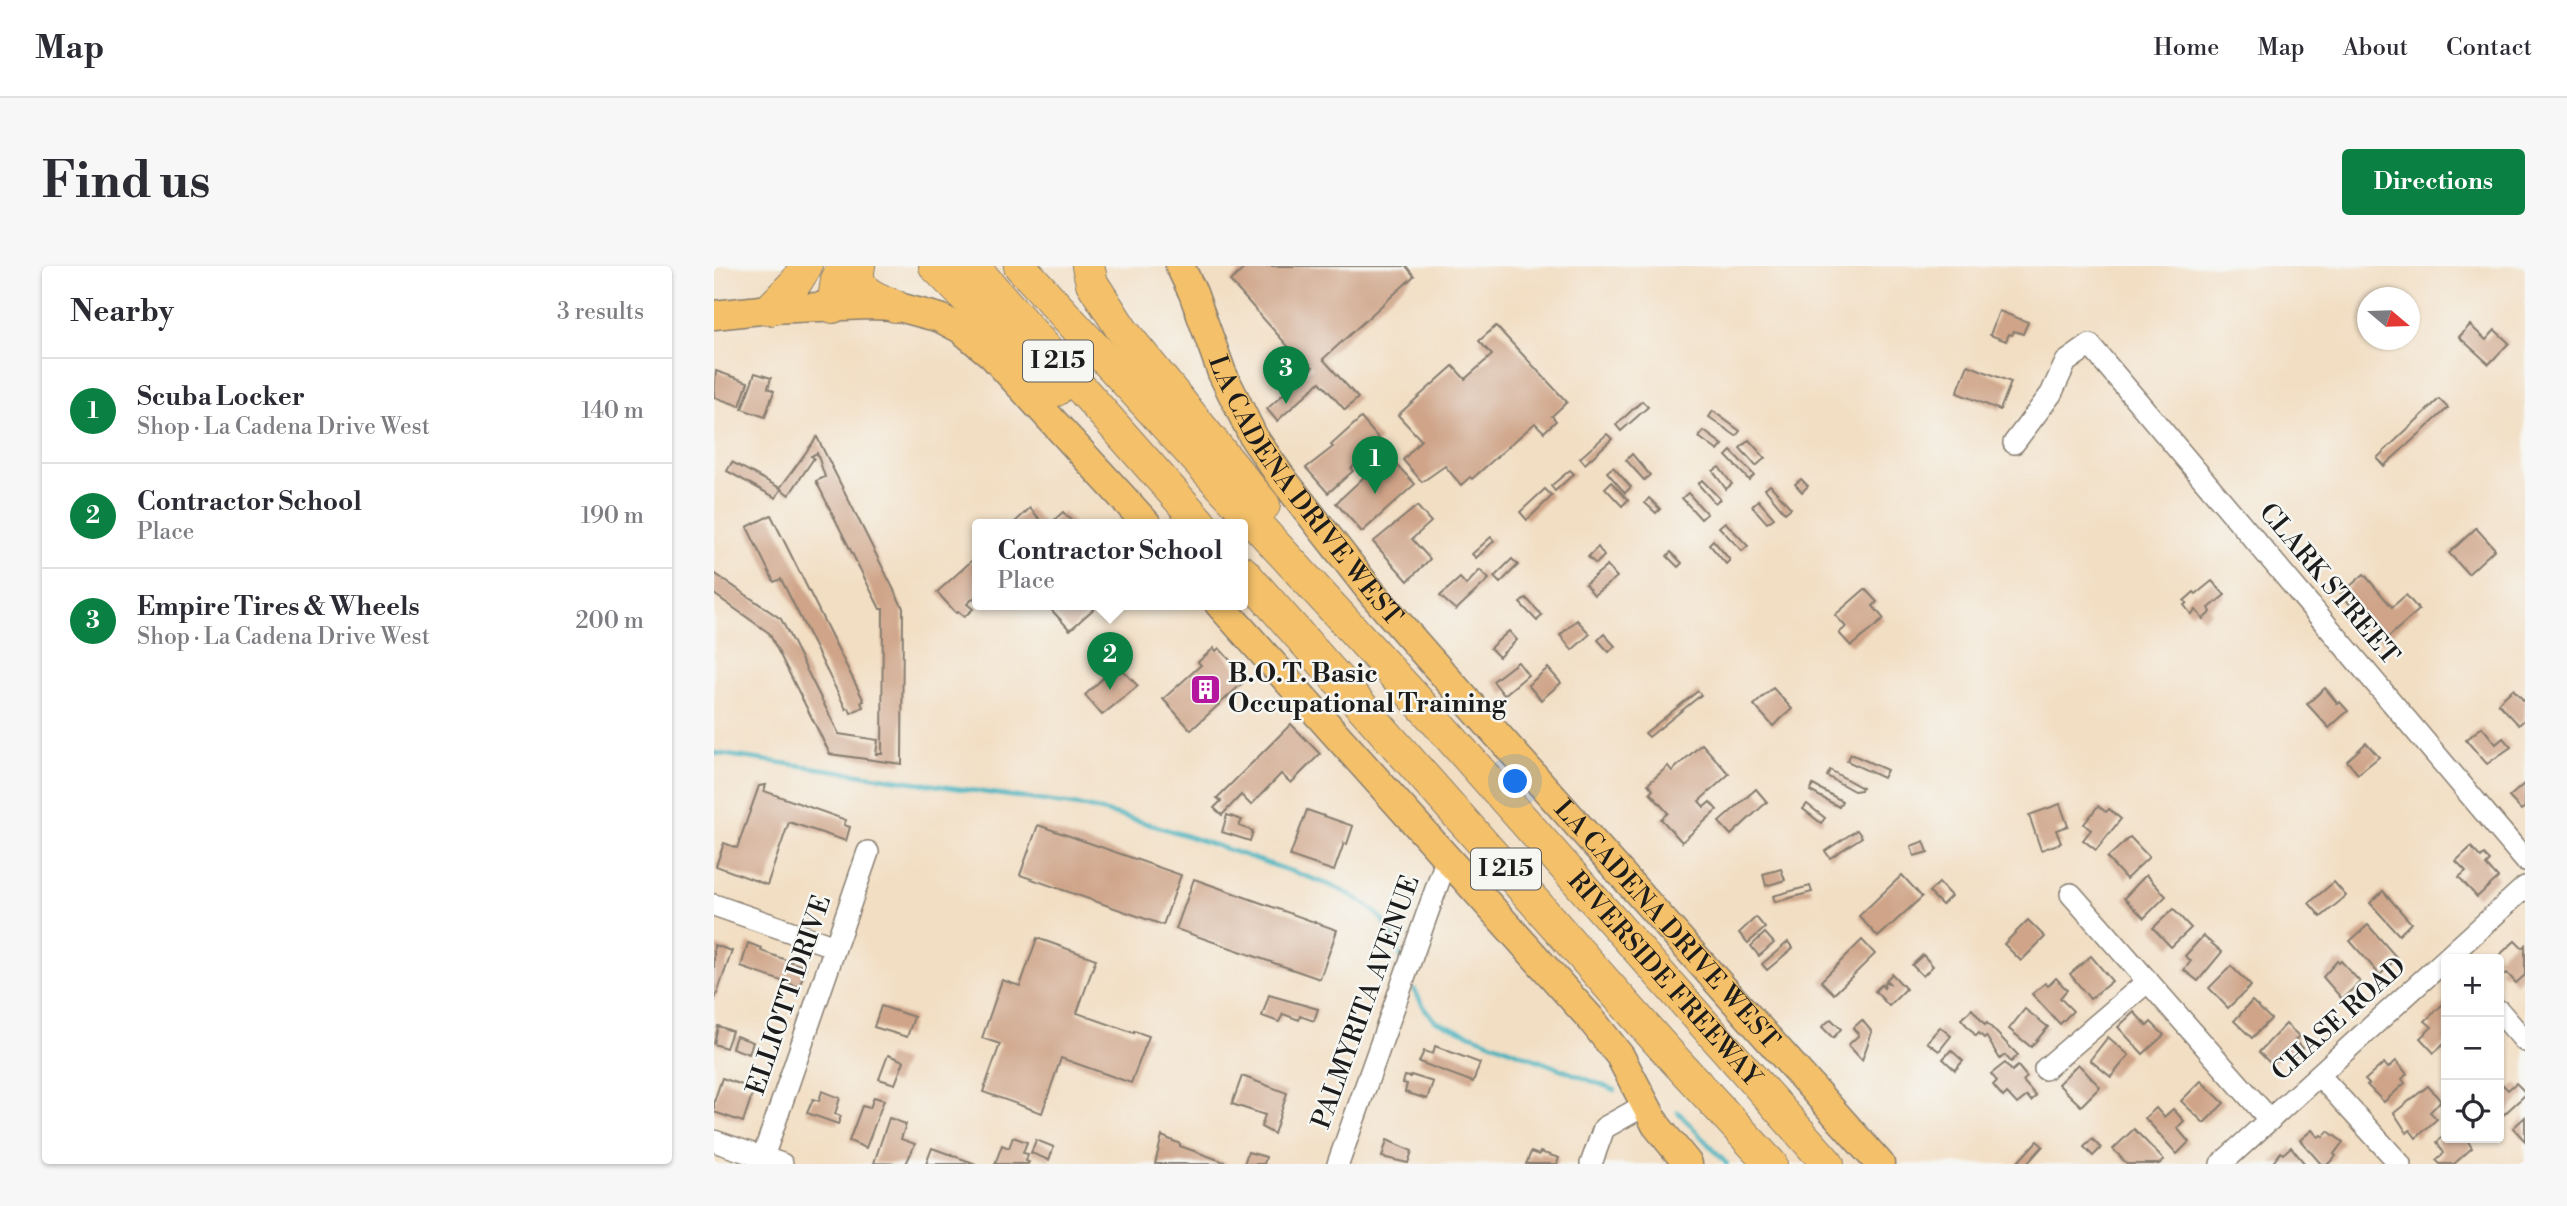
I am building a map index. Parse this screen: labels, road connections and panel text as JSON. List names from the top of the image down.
{
  "streets": {
    "highway": ["I 215", "RIVERSIDE FREEWAY"],
    "main road": ["LA CADENA DRIVE WEST"],
    "street": [
      "CLARK STREET",
      "ELLIOTT DRIVE",
      "PALMYRITA AVENUE",
      "CHASE ROAD"
    ]
  },
  "places": {
    "building": ["B.O.T. Basic Occupational Training"]
  },
  "north": "right",
  "page": {
    "header": "Map",
    "nav": [
      "Home",
      "Map",
      "About",
      "Contact"
    ],
    "buttons": "Directions",
    "title": "Find us",
    "heading": ["Nearby", "3 results"],
    "pins": ["3", "1", "2"],
    "list": [
      {
        "mark": "1",
        "name": "Scuba Locker",
        "note": "Shop · La Cadena Drive West",
        "value": "140 m"
      },
      {
        "mark": "2",
        "name": "Contractor School",
        "note": "Place",
        "value": "190 m"
      },
      {
        "mark": "3",
        "name": "Empire Tires & Wheels",
        "note": "Shop · La Cadena Drive West",
        "value": "200 m"
      }
    ],
    "popup": ["Contractor School", "Place"],
    "map_buttons": ["+", "−"]
  }
}
